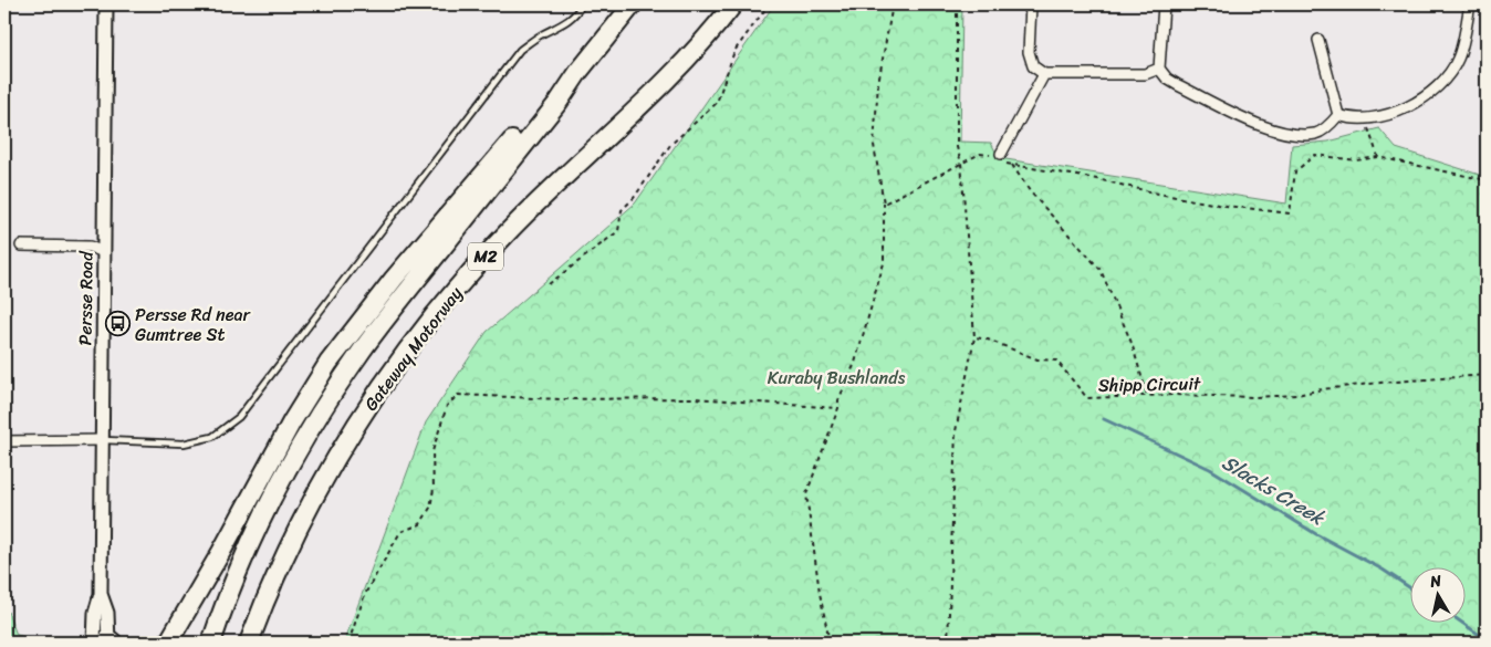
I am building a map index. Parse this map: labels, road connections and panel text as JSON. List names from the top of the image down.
{
  "streets": {
    "highway": ["M2", "Gateway Motorway"],
    "street": ["Persse Road"],
    "path": ["Shipp Circuit"]
  },
  "water": ["Slacks Creek"],
  "parks": ["Kuraby Bushlands"],
  "places": {
    "bus stop": ["Persse Rd near Gumtree St"]
  },
  "north": "top"
}
